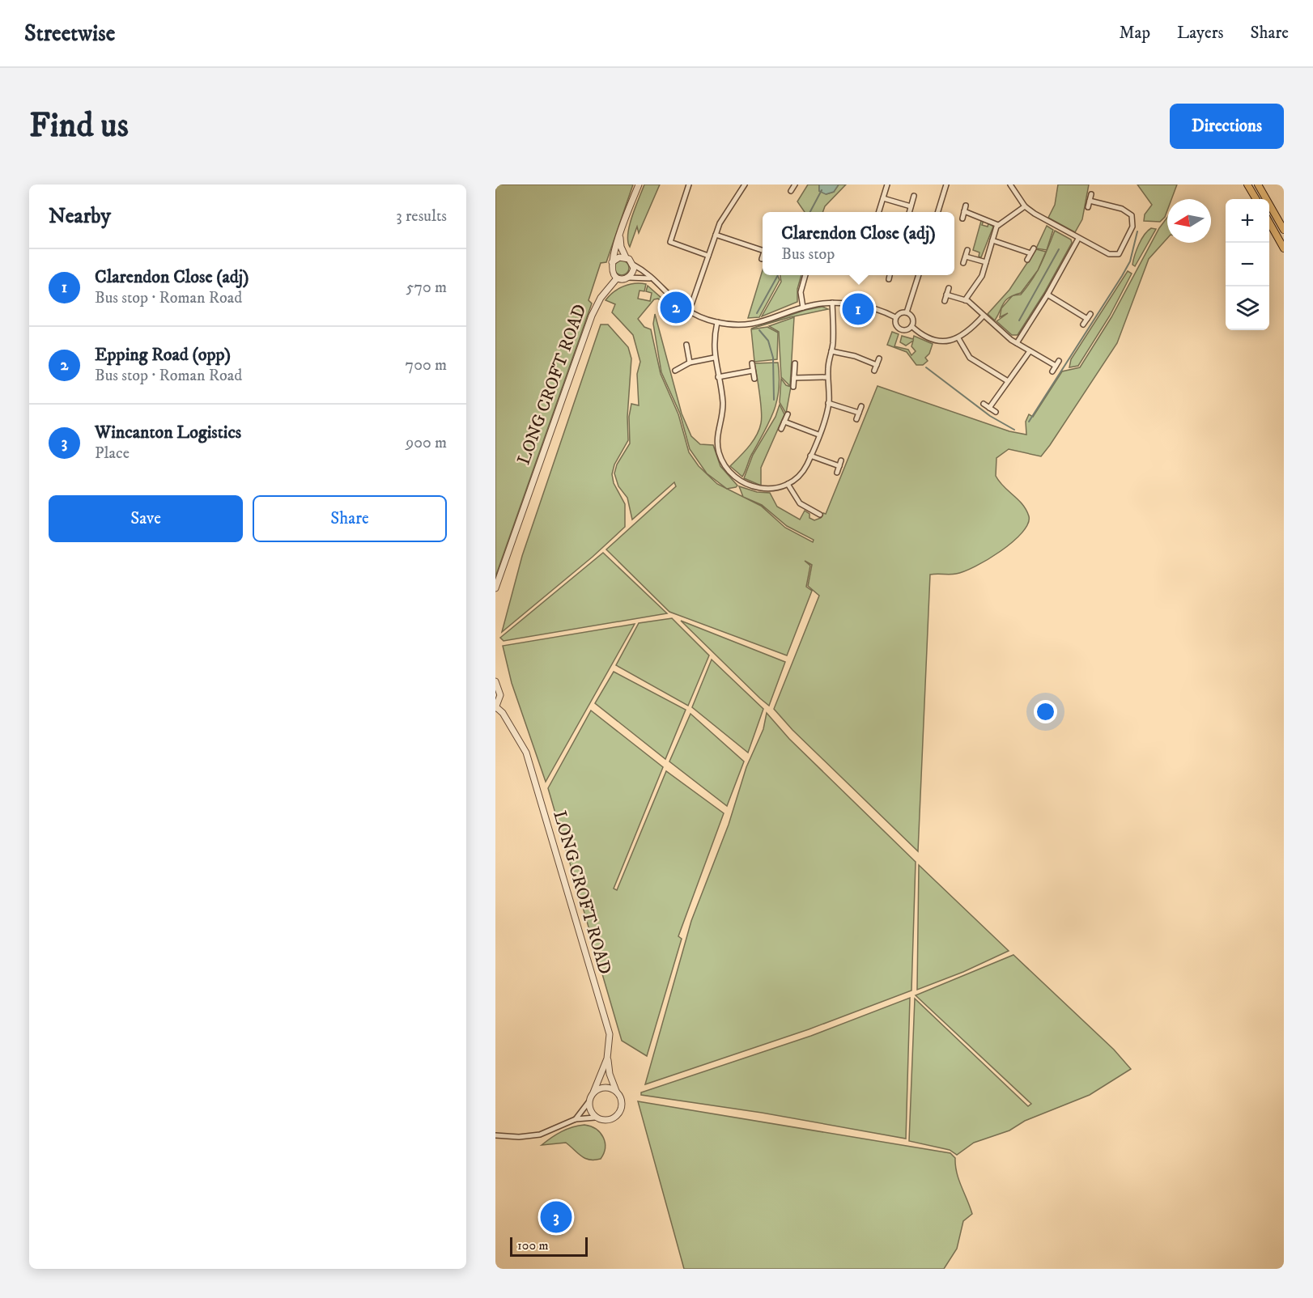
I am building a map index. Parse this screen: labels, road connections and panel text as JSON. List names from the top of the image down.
{
  "streets": {
    "street": ["LONG CROFT ROAD"]
  },
  "scale_bar": "100 m",
  "north": "left",
  "page": {
    "header": "Streetwise",
    "nav": ["Map", "Layers", "Share"],
    "buttons": [
      "Directions",
      ["Save", "Share"]
    ],
    "title": "Find us",
    "heading": ["Nearby", "3 results"],
    "map_buttons": ["+", "−"],
    "popup": ["Clarendon Close (adj)", "Bus stop"],
    "list": [
      {
        "mark": "1",
        "name": "Clarendon Close (adj)",
        "note": "Bus stop · Roman Road",
        "value": "570 m"
      },
      {
        "mark": "2",
        "name": "Epping Road (opp)",
        "note": "Bus stop · Roman Road",
        "value": "700 m"
      },
      {
        "mark": "3",
        "name": "Wincanton Logistics",
        "note": "Place",
        "value": "900 m"
      }
    ],
    "pins": ["2", "1", "3"],
    "scale": "100 m"
  }
}
